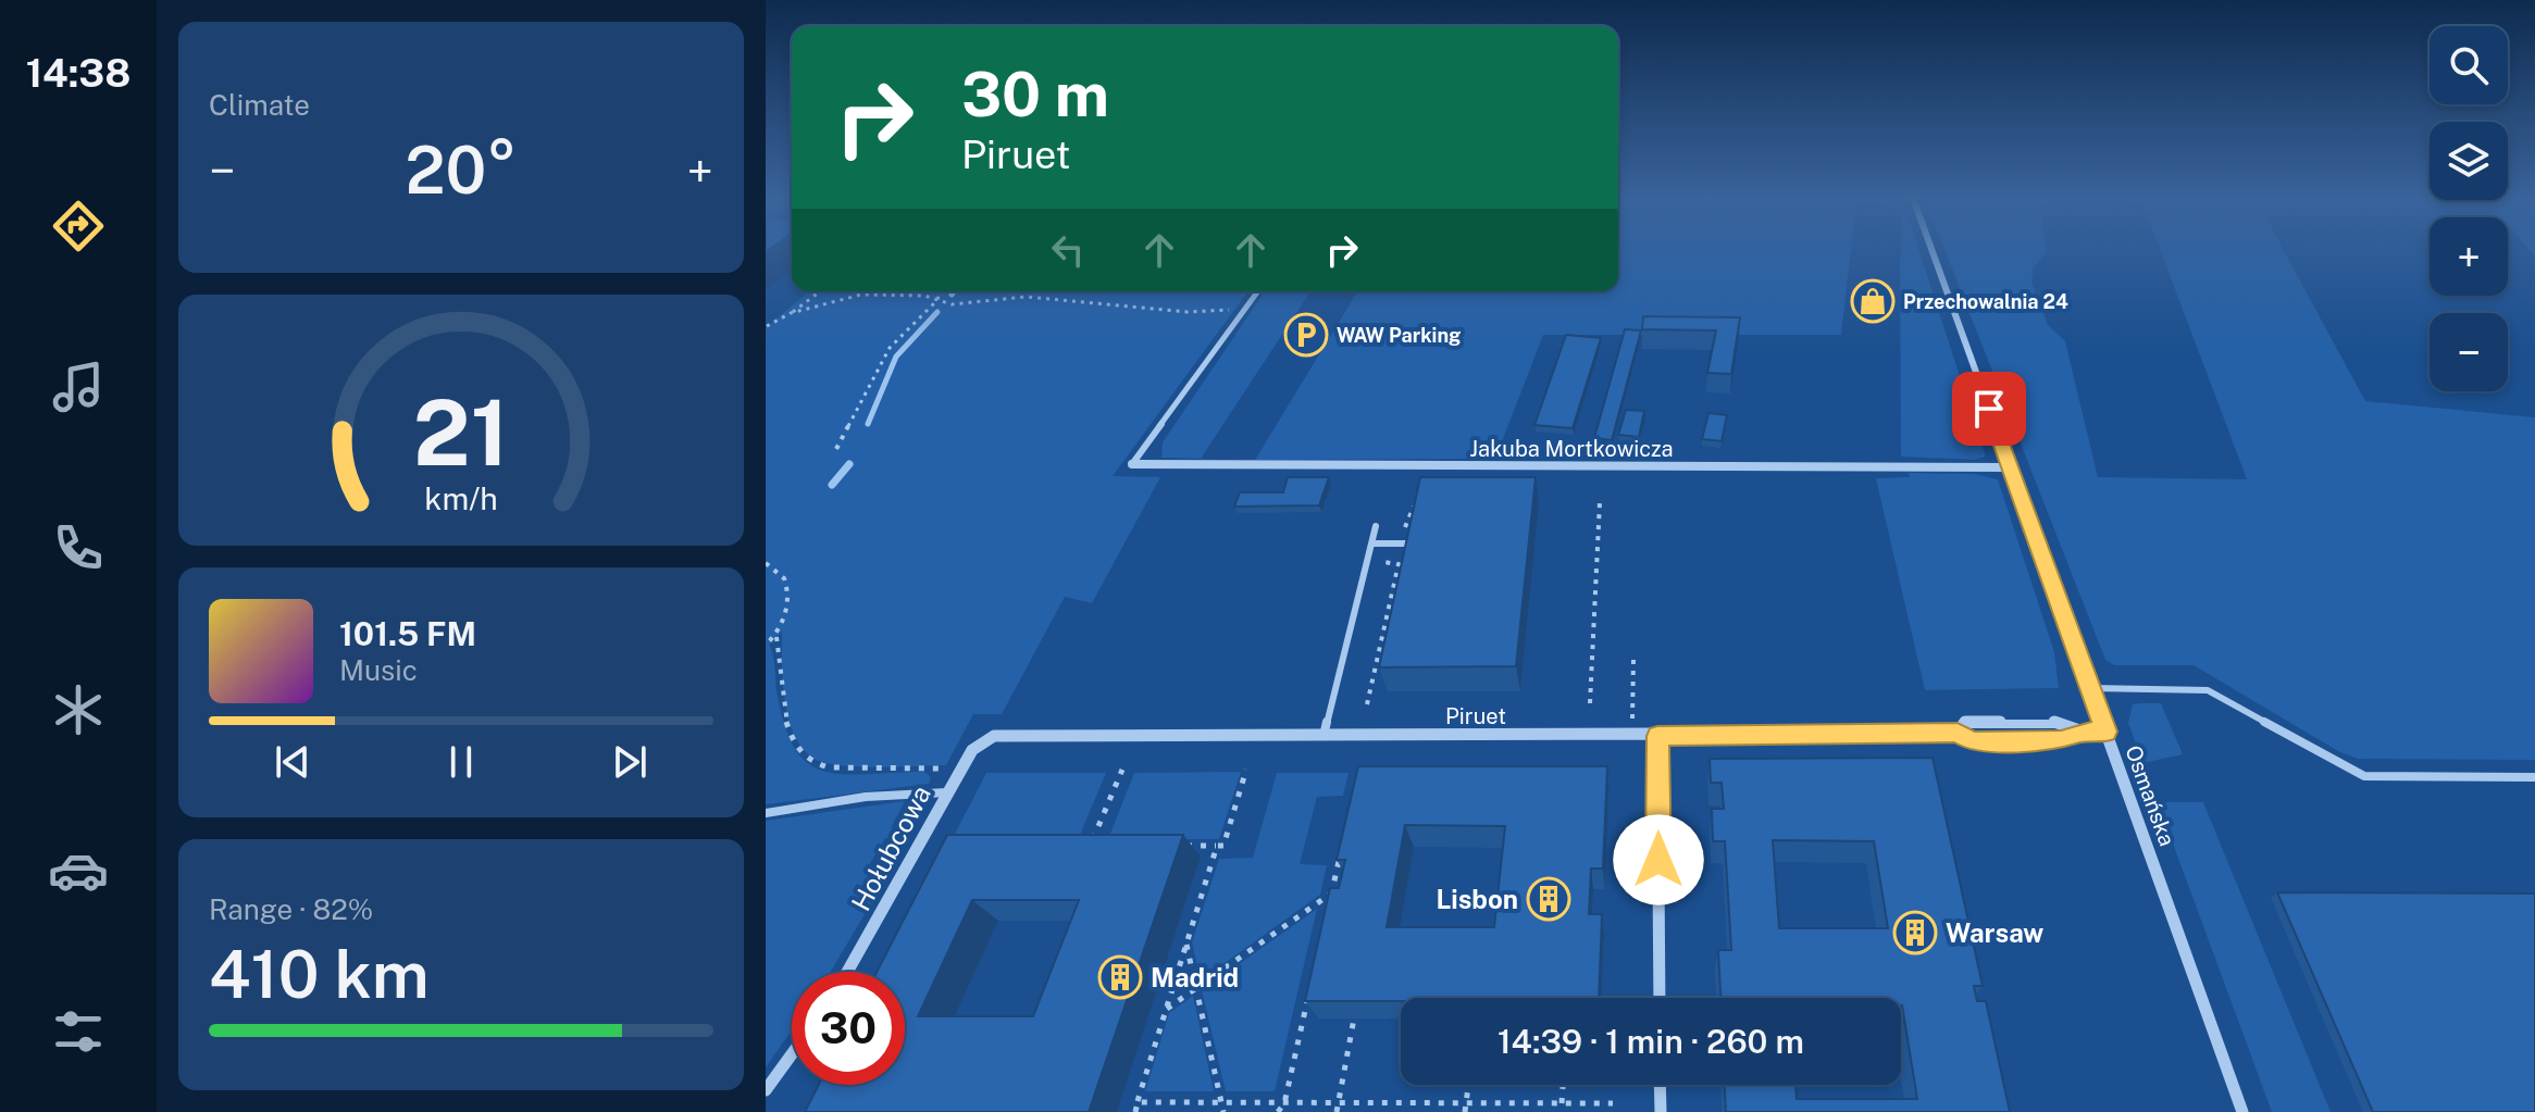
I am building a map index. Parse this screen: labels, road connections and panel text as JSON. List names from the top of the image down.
{
  "streets": {
    "street": [
      "Jakuba Mortkowicza",
      "Piruet",
      "Osmańska",
      "Hołubcowa"
    ]
  },
  "crossings": [
    ["Jakuba Mortkowicza", "Osmańska"],
    ["Piruet", "Osmańska"],
    ["Piruet", "Hołubcowa"]
  ],
  "places": {
    "shop": ["Przechowalnia 24"],
    "parking": ["WAW Parking"],
    "building": ["Lisbon", "Warsaw", "Madrid"]
  },
  "page": {
    "tabs": "14:38",
    "tile": [
      "Climate",
      ["Range · 82%", "410 km"]
    ],
    "map_buttons": ["+", "−"],
    "turn": ["30 m", "Piruet"],
    "heat": ["−", "20°", "+"],
    "song": ["101.5 FM", "Music"],
    "limit": "30",
    "trip": "14:39 · 1 min · 260 m",
    "gauge": ["21", "km/h"]
  }
}
